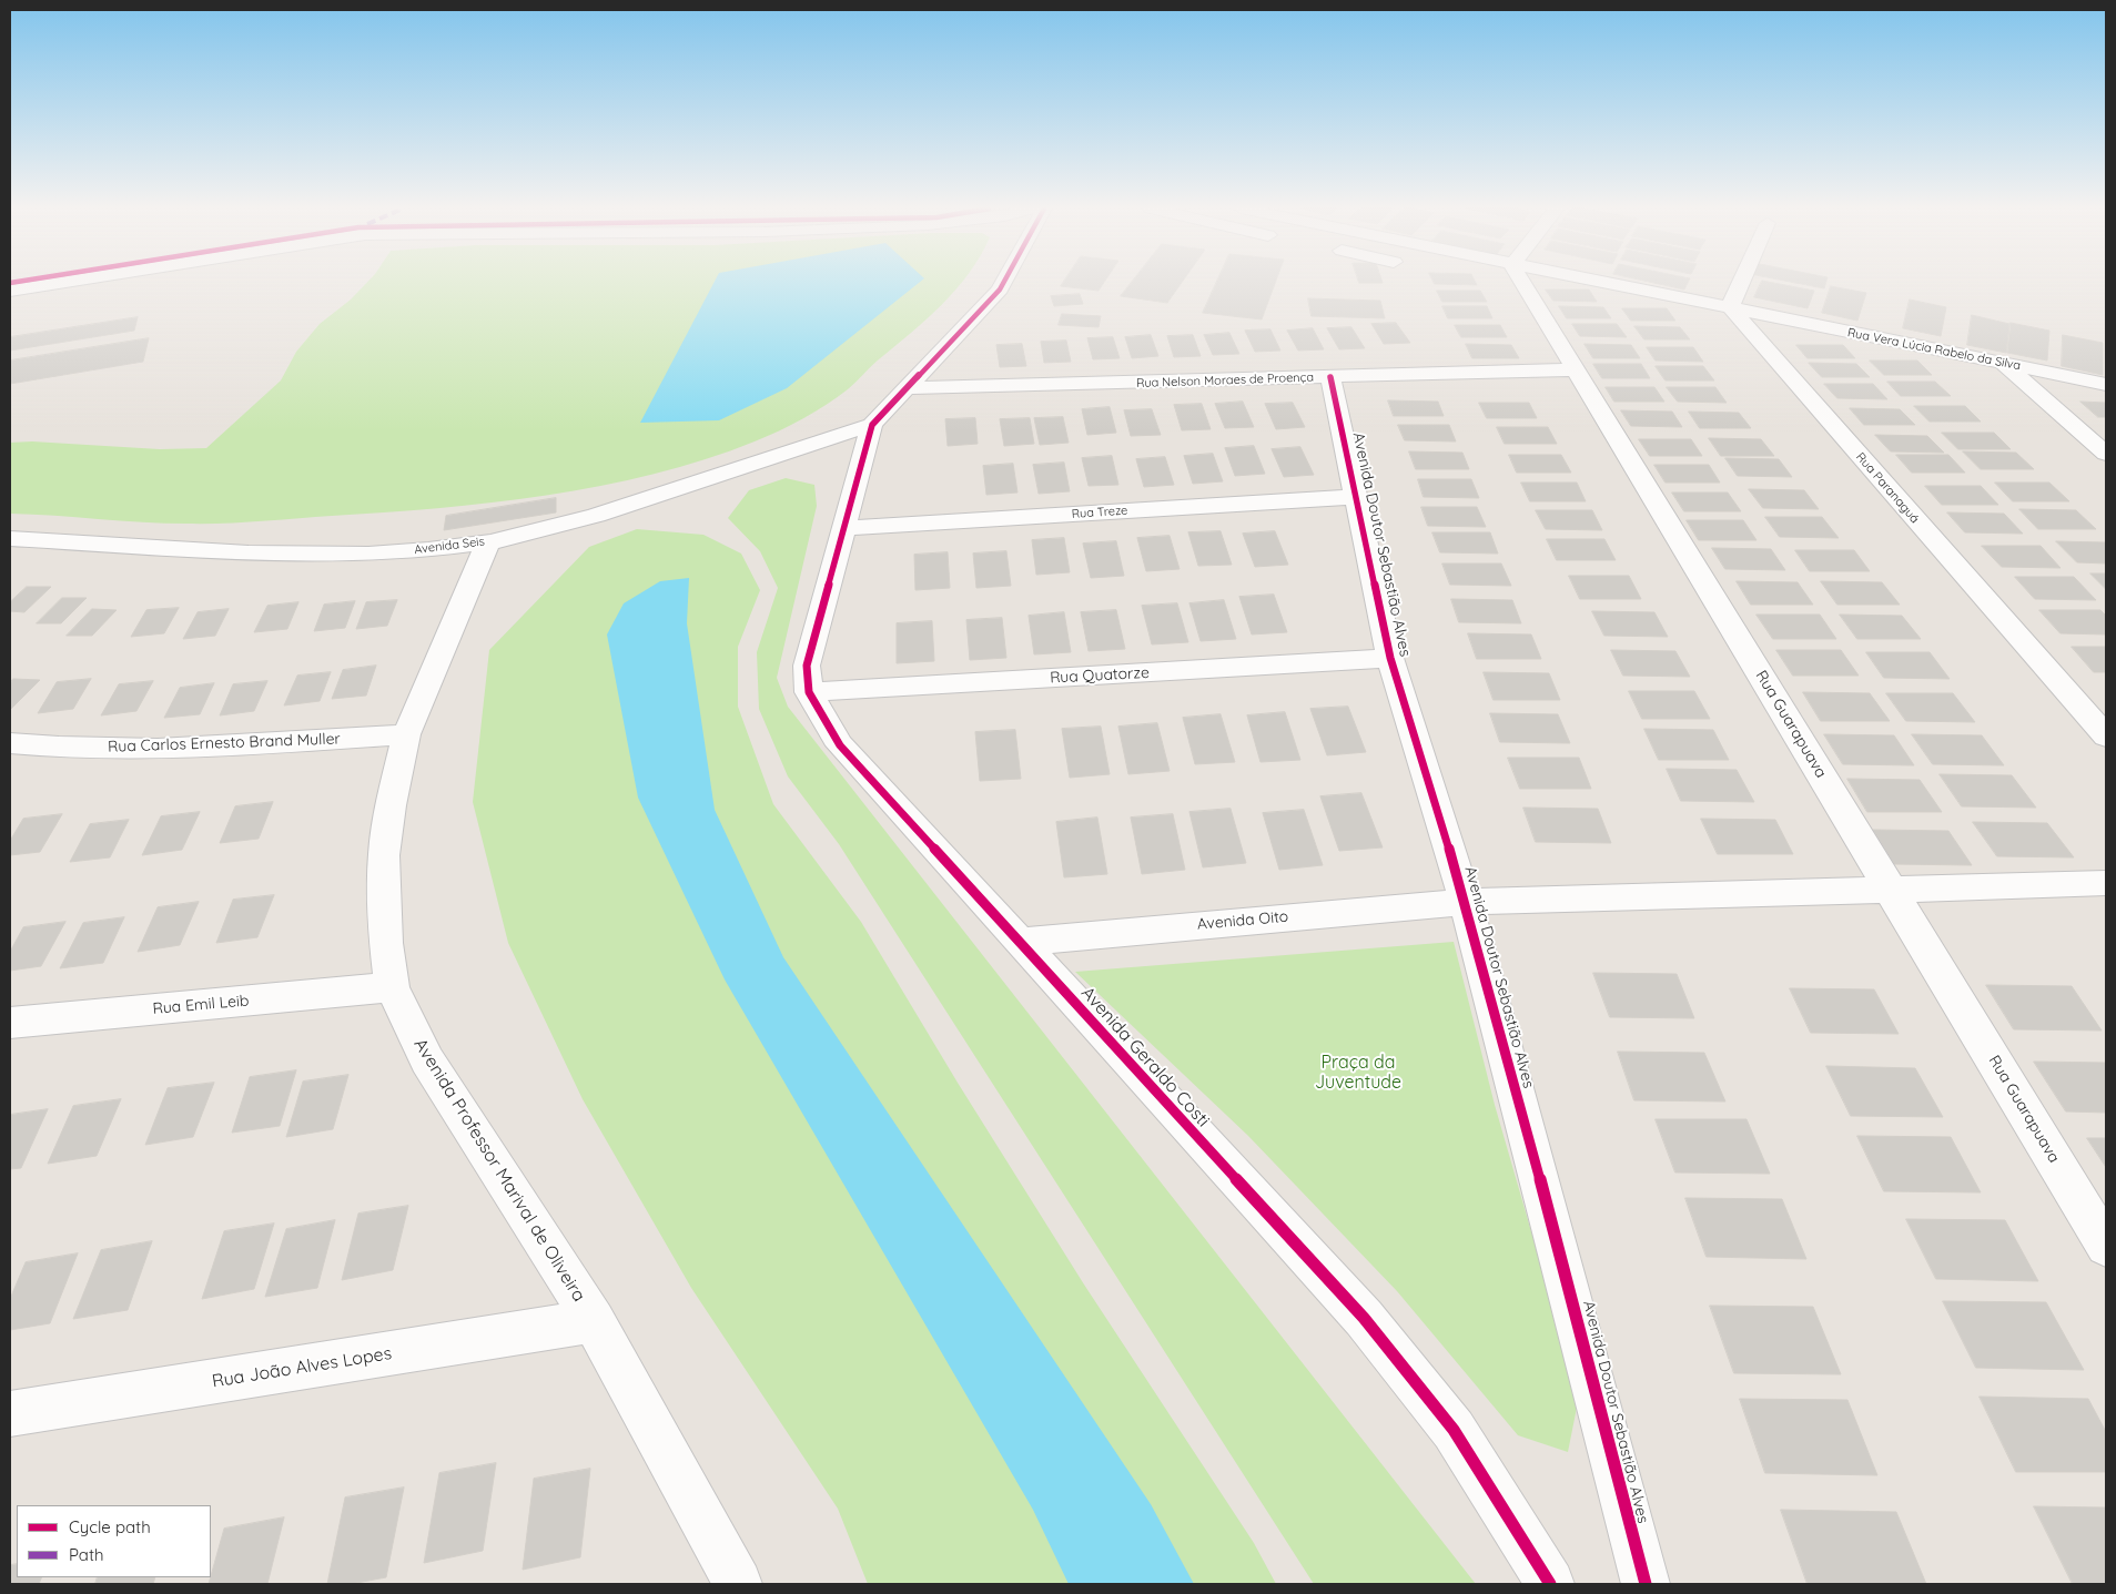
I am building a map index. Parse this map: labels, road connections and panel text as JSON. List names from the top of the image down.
{
  "streets": {
    "street": [
      "Rua Vera Lúcia Rabelo da Silva",
      "Rua Nelson Moraes de Proença",
      "Rua Paranaguá",
      "Rua Treze",
      "Avenida Doutor Sebastião Alves",
      "Avenida Seis",
      "Rua Quatorze",
      "Rua Guarapuava",
      "Rua Carlos Ernesto Brand Muller",
      "Avenida Oito",
      "Rua Emil Leib",
      "Avenida Geraldo Costi",
      "Avenida Professor Marival de Oliveira",
      "Rua João Alves Lopes"
    ]
  },
  "crossings": [
    ["Rua Vera Lúcia Rabelo da Silva", "Rua Paranaguá"],
    ["Rua Nelson Moraes de Proença", "Avenida Doutor Sebastião Alves"],
    ["Rua Nelson Moraes de Proença", "Rua Guarapuava"],
    ["Rua Treze", "Avenida Doutor Sebastião Alves"],
    ["Rua Treze", "Avenida Geraldo Costi"],
    ["Avenida Doutor Sebastião Alves", "Rua Quatorze"],
    ["Avenida Doutor Sebastião Alves", "Avenida Oito"],
    ["Avenida Seis", "Avenida Geraldo Costi"],
    ["Avenida Seis", "Avenida Professor Marival de Oliveira"],
    ["Rua Quatorze", "Avenida Geraldo Costi"],
    ["Rua Guarapuava", "Avenida Oito"],
    ["Rua Carlos Ernesto Brand Muller", "Avenida Professor Marival de Oliveira"],
    ["Avenida Oito", "Avenida Geraldo Costi"],
    ["Rua Emil Leib", "Avenida Professor Marival de Oliveira"],
    ["Avenida Professor Marival de Oliveira", "Rua João Alves Lopes"]
  ],
  "parks": ["Praça da Juventude"],
  "legend": ["Cycle path", "Path"]
}
